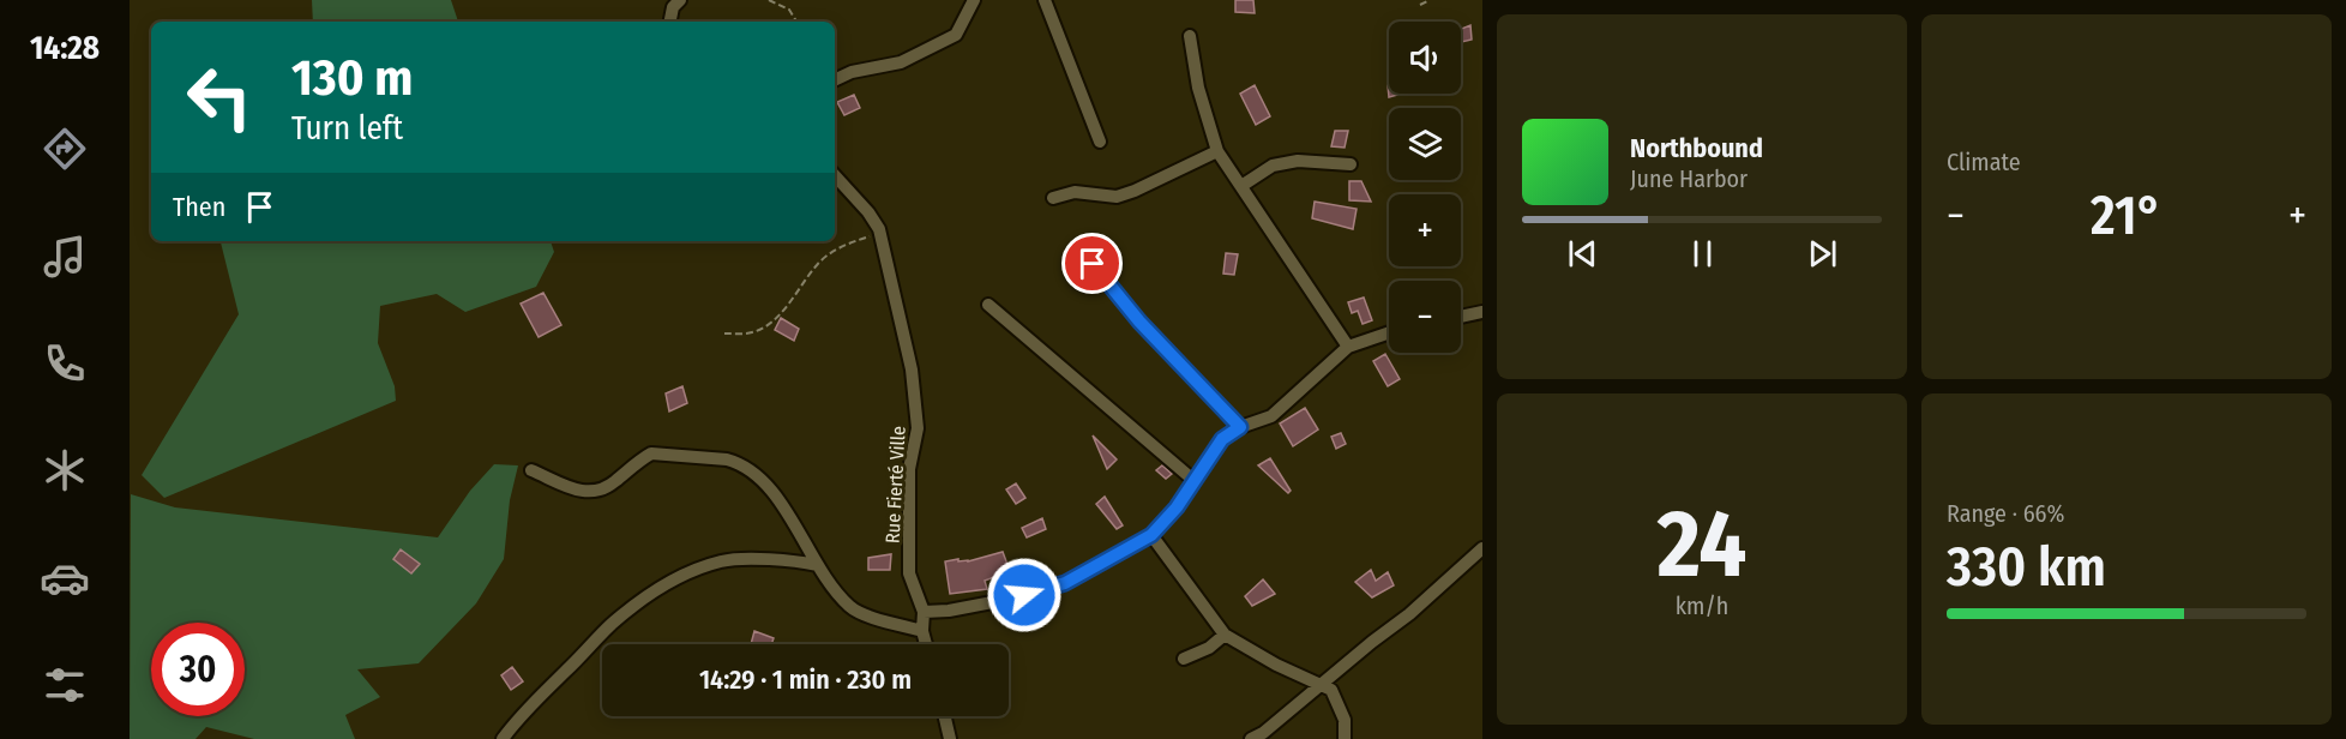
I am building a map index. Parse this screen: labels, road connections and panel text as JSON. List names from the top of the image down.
{
  "streets": {
    "street": ["Rue Fierté Ville"]
  },
  "page": {
    "tabs": "14:28",
    "tile": [
      "Climate",
      ["24", "km/h"],
      ["Range · 66%", "330 km"]
    ],
    "map_buttons": ["+", "−"],
    "turn": ["130 m", "Turn left"],
    "song": ["Northbound", "June Harbor"],
    "then": "Then",
    "heat": ["−", "21°", "+"],
    "limit": "30",
    "trip": "14:29 · 1 min · 230 m"
  }
}
